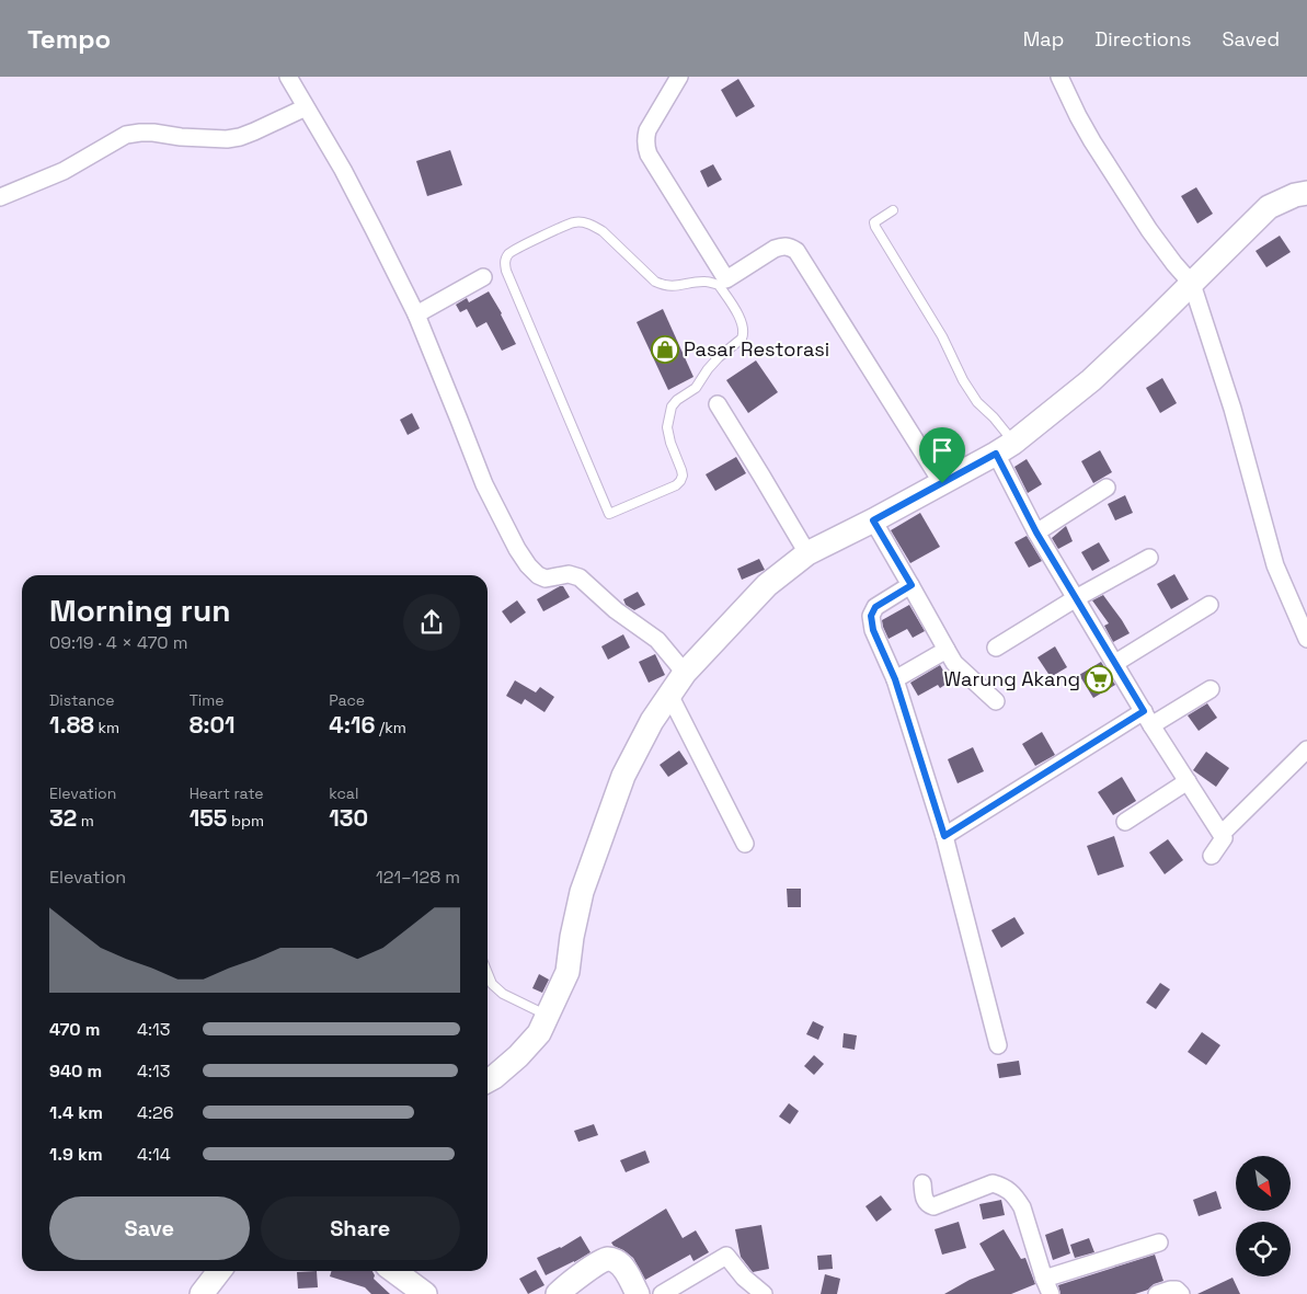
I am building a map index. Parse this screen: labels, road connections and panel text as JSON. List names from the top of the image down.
{
  "places": {
    "shop": ["Pasar Restorasi"],
    "supermarket": ["Warung Akang"]
  },
  "north": "bottom right",
  "page": {
    "header": "Tempo",
    "nav": ["Map", "Directions", "Saved"],
    "heading": ["Morning run", "09:19 · 4 × 470 m"],
    "stats": [
      ["Distance", "1.88 km"],
      ["Time", "8:01"],
      ["Pace", "4:16 /km"],
      ["Elevation", "32 m"],
      ["Heart rate", "155 bpm"],
      ["kcal", "130"]
    ],
    "chart": ["Elevation", "121–128 m"],
    "list": [
      {
        "name": "470 m",
        "note": "4:13"
      },
      {
        "name": "940 m",
        "note": "4:13"
      },
      {
        "name": "1.4 km",
        "note": "4:26"
      },
      {
        "name": "1.9 km",
        "note": "4:14"
      }
    ],
    "buttons": ["Save", "Share"]
  }
}
